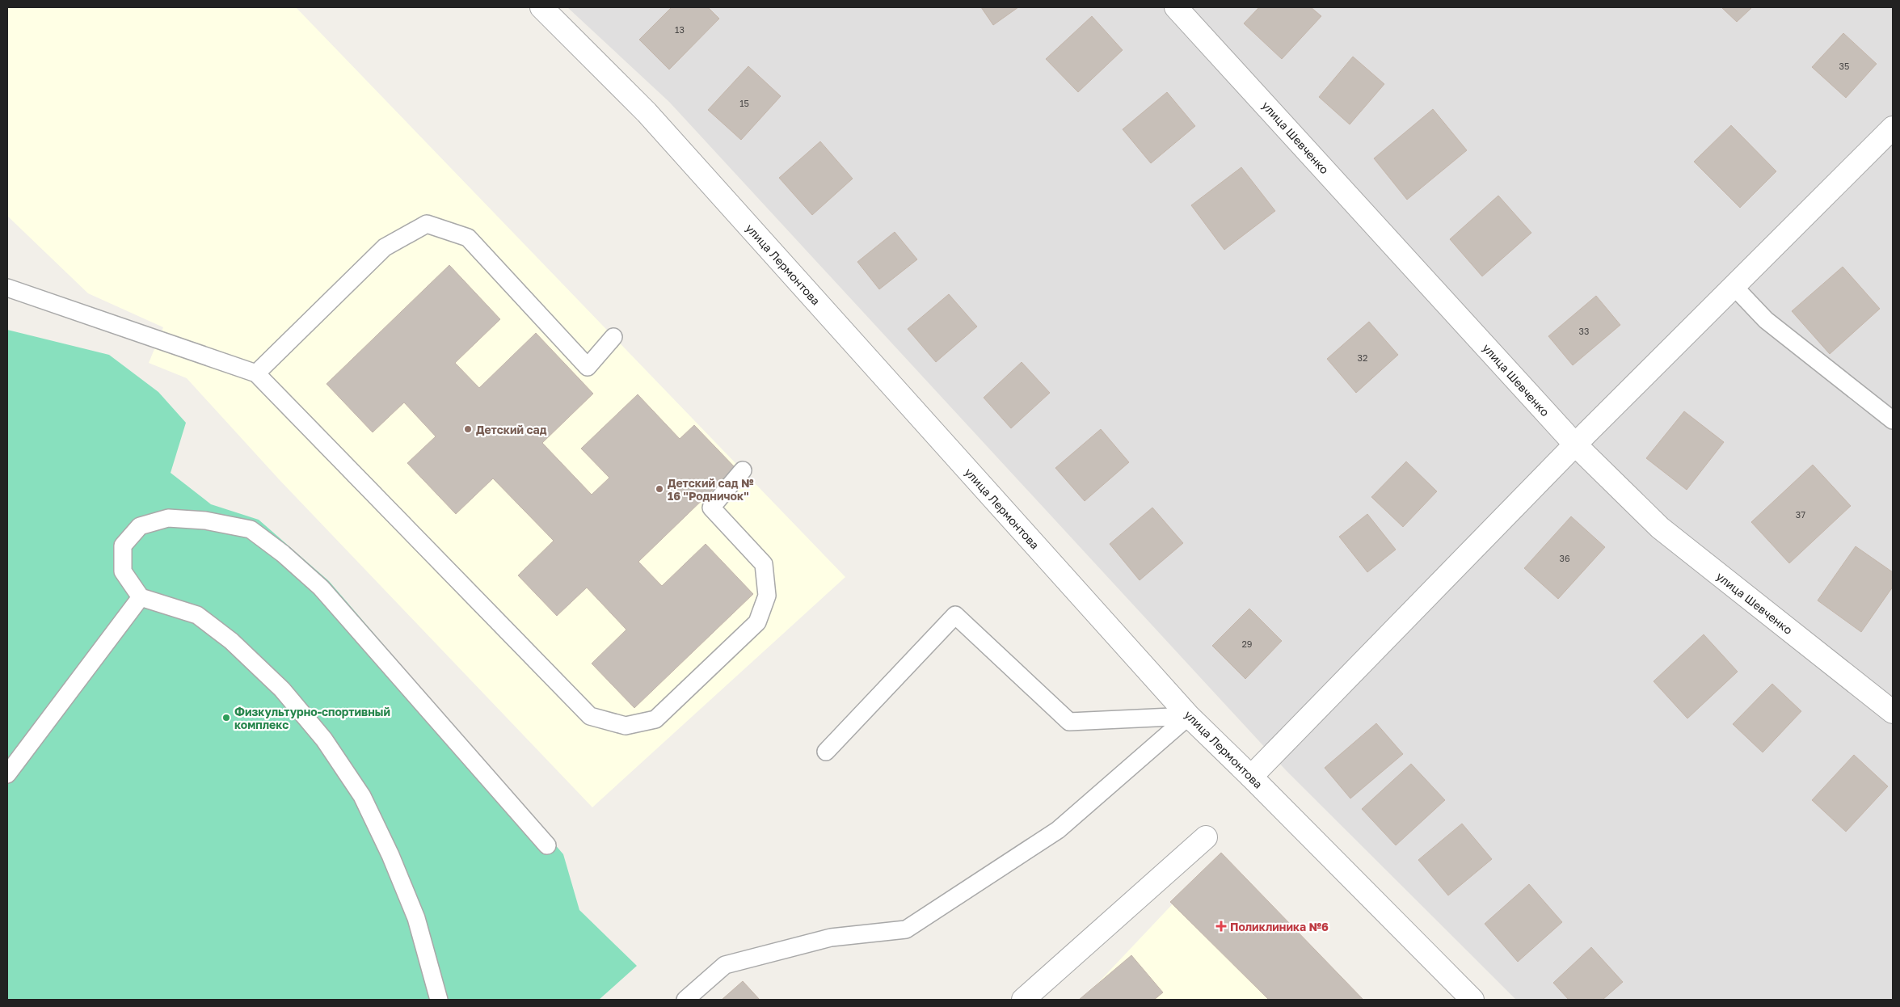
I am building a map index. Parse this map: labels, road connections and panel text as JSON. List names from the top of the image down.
{
  "streets": {
    "street": ["улица Шевченко", "улица Лермонтова"]
  },
  "places": {
    "other": ["Детский сад", "Детский сад № 16 \"Родничок\"", "Физкультурно-спортивный комплекс"],
    "health": ["Поликлиника №6"]
  },
  "house_numbers": [
    "13",
    "35",
    "15",
    "33",
    "32",
    "37",
    "36",
    "29"
  ]
}
